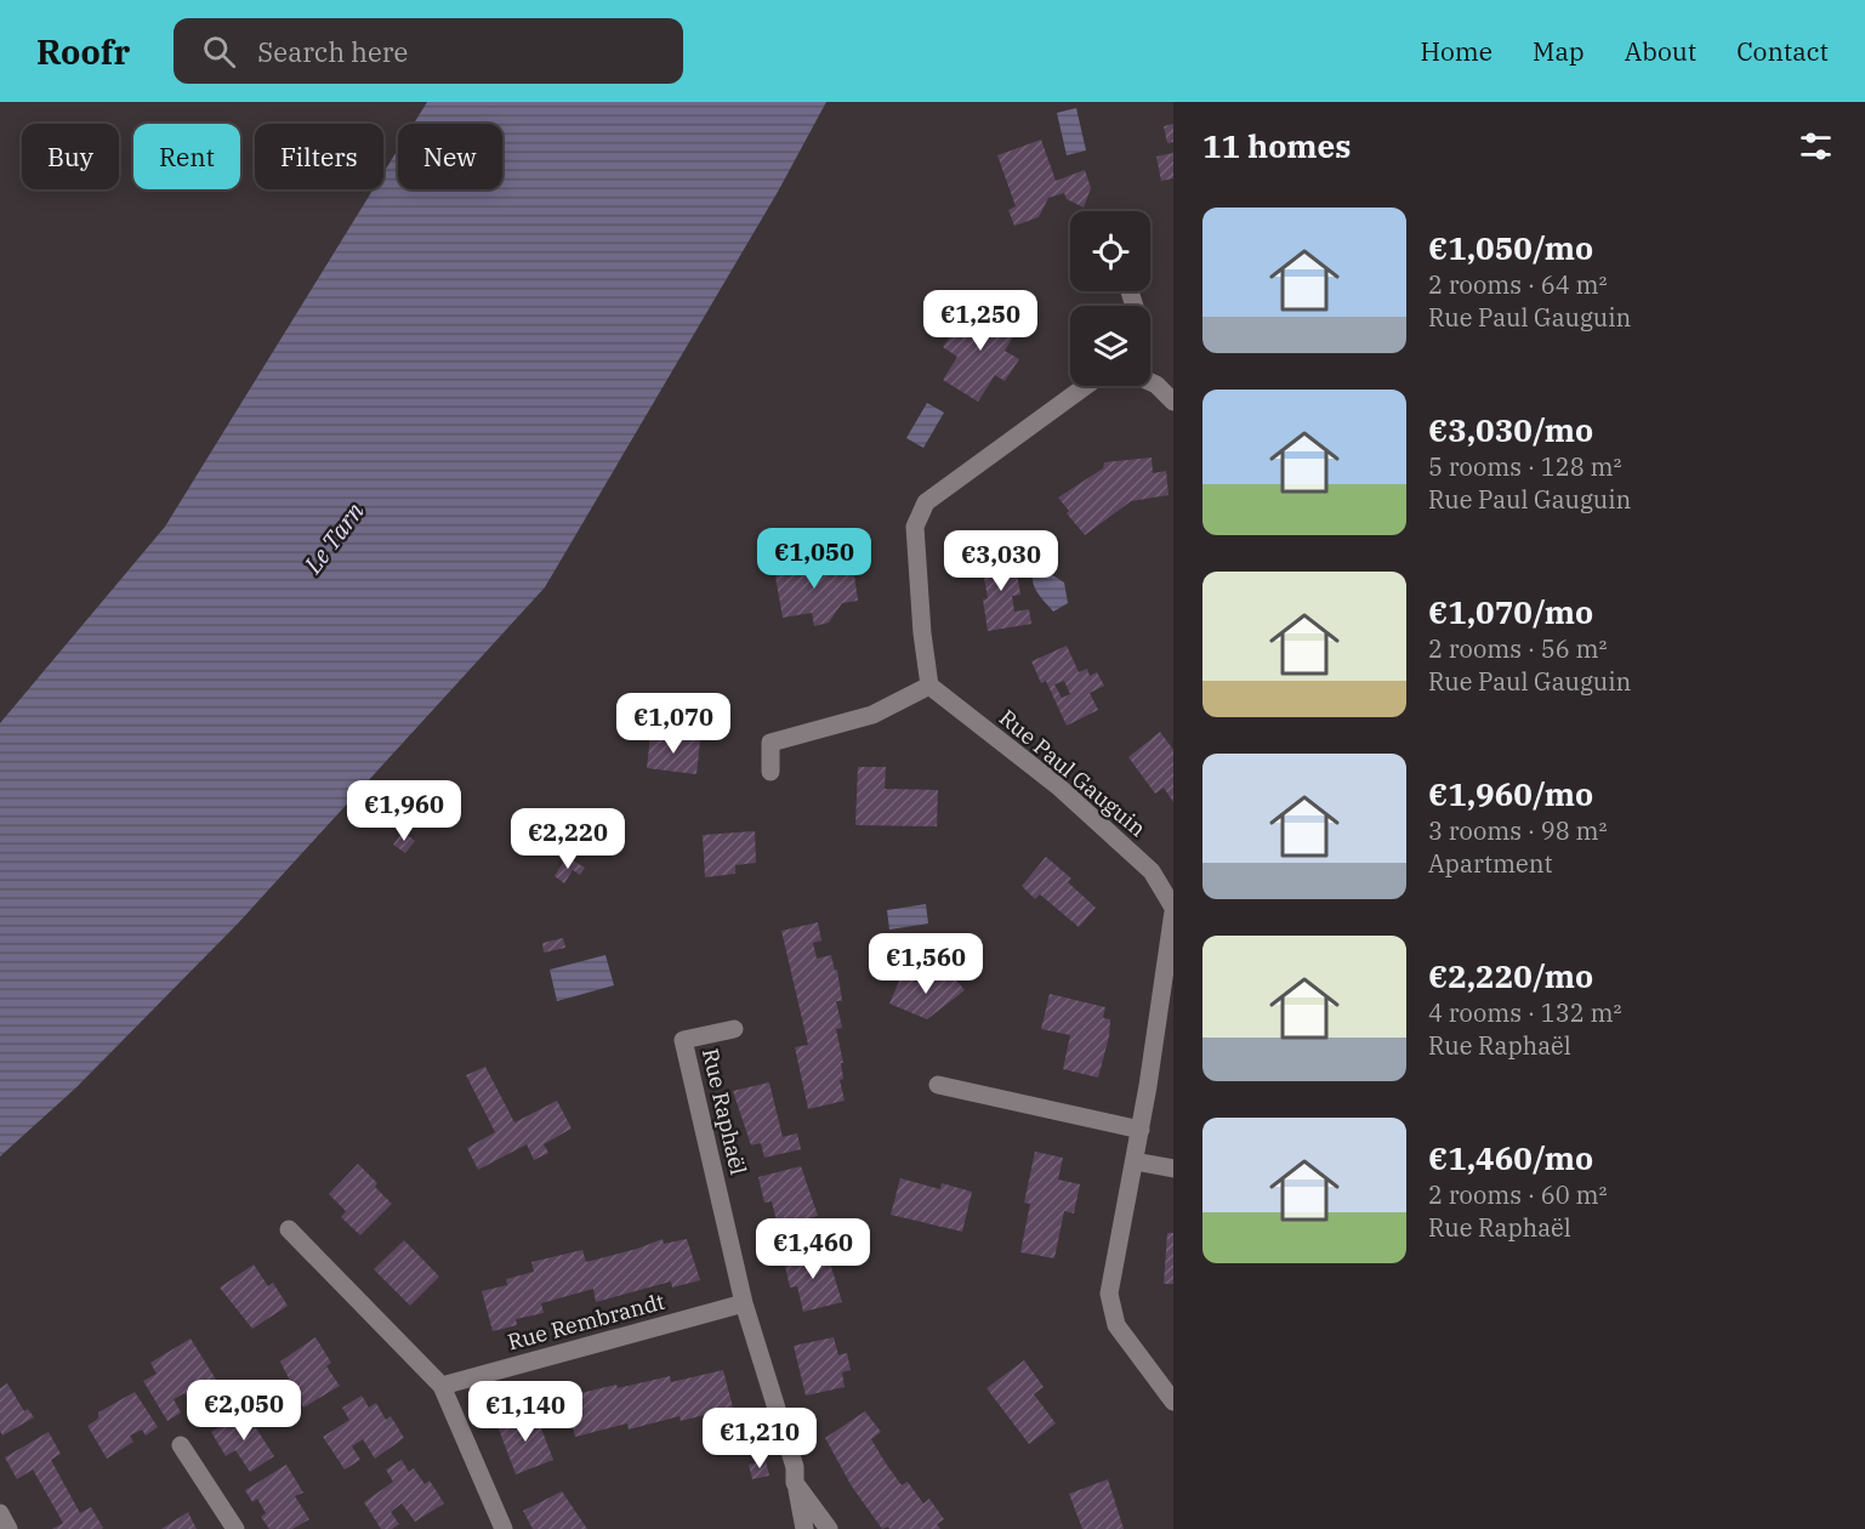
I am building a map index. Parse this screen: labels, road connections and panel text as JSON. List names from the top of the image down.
{
  "streets": {
    "street": ["Rue Paul Gauguin", "Rue Raphaël", "Rue Rembrandt"]
  },
  "crossings": [
    ["Rue Raphaël", "Rue Rembrandt"]
  ],
  "water": ["Le Tarn"],
  "page": {
    "header": "Roofr",
    "search": "Search here",
    "nav": [
      "Home",
      "Map",
      "About",
      "Contact"
    ],
    "heading": "11 homes",
    "chip": [
      "Buy",
      "Rent",
      "Filters",
      "New"
    ],
    "list": [
      {
        "name": "€1,050/mo",
        "note": "2 rooms · 64 m² · Rue Paul Gauguin"
      },
      {
        "name": "€3,030/mo",
        "note": "5 rooms · 128 m² · Rue Paul Gauguin"
      },
      {
        "name": "€1,070/mo",
        "note": "2 rooms · 56 m² · Rue Paul Gauguin"
      },
      {
        "name": "€1,960/mo",
        "note": "3 rooms · 98 m² · Apartment"
      },
      {
        "name": "€2,220/mo",
        "note": "4 rooms · 132 m² · Rue Raphaël"
      },
      {
        "name": "€1,460/mo",
        "note": "2 rooms · 60 m² · Rue Raphaël"
      }
    ],
    "price": [
      "€1,250",
      "€1,050",
      "€3,030",
      "€1,070",
      "€1,960",
      "€2,220",
      "€1,560",
      "€1,460",
      "€2,050",
      "€1,140",
      "€1,210"
    ]
  }
}
